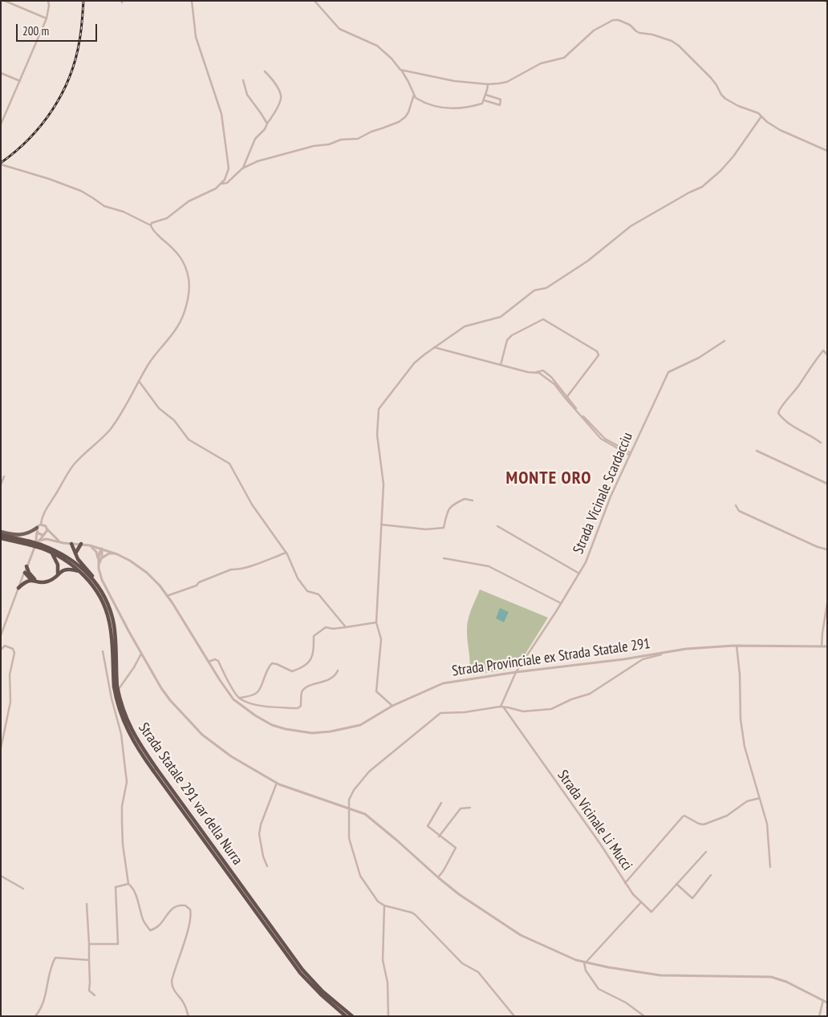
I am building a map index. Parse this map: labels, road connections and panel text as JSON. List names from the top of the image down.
{
  "streets": {
    "highway": ["Strada Statale 291 var della Nurra"],
    "street": ["Strada Vicinale Scardacciu", "Strada Provinciale ex Strada Statale 291", "Strada Vicinale Li Mucci"]
  },
  "crossings": [
    ["Strada Vicinale Scardacciu", "Strada Provinciale ex Strada Statale 291"]
  ],
  "districts": ["MONTE ORO"],
  "scale_bar": "200 m"
}
